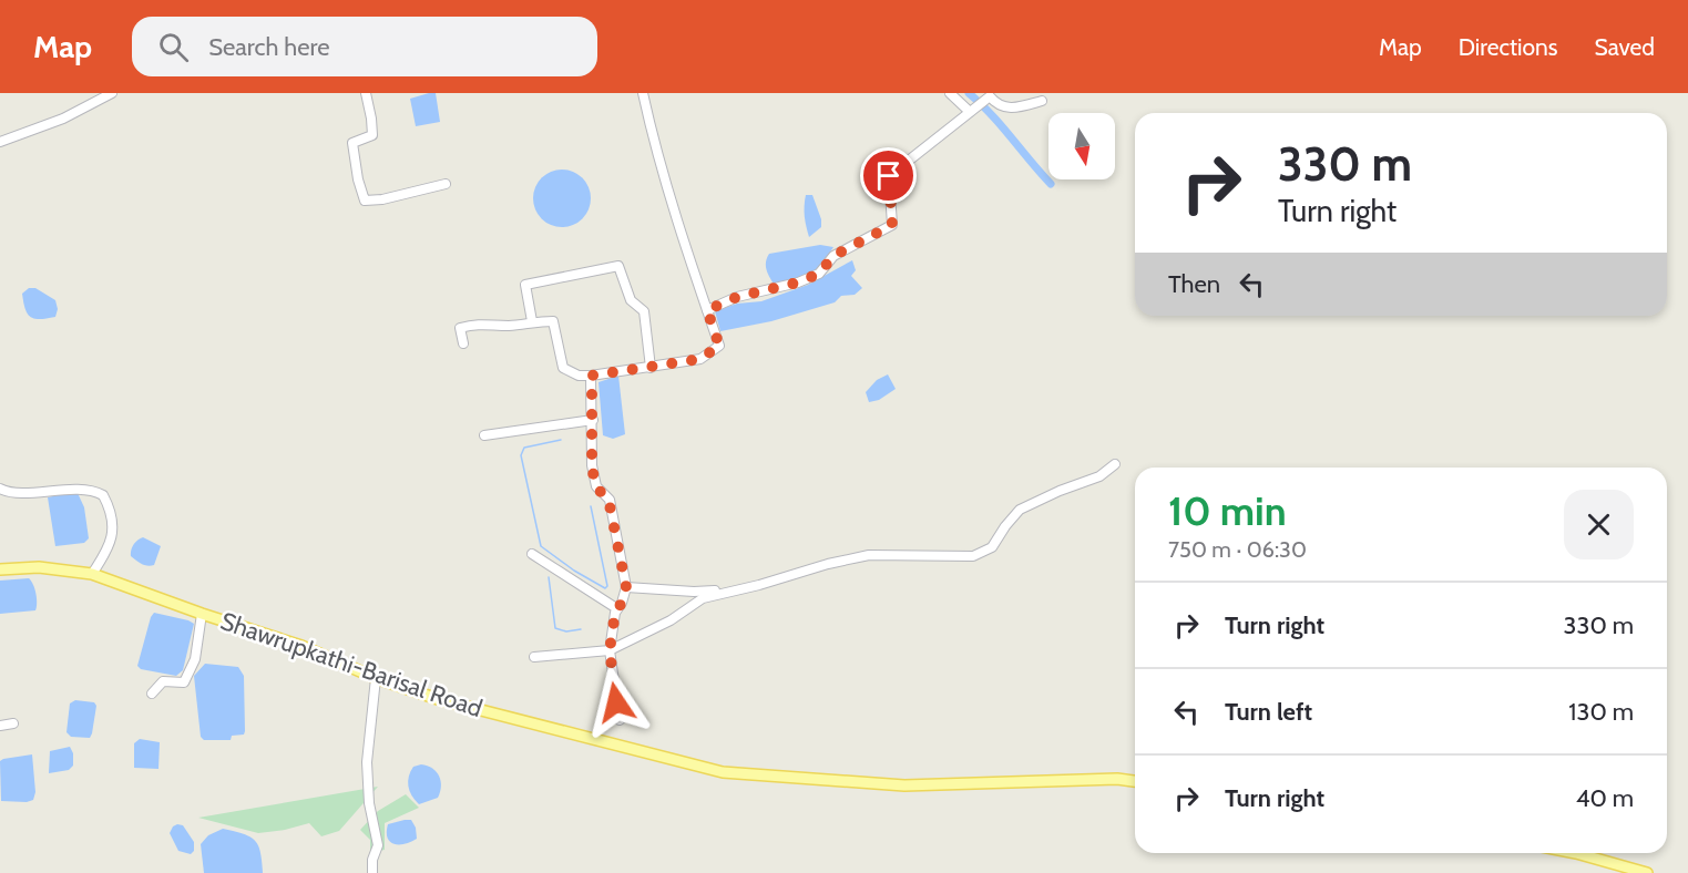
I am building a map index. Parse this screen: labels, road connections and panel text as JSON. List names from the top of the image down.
{
  "streets": {
    "main road": ["Shawrupkathi-Barisal Road"]
  },
  "north": "bottom",
  "page": {
    "header": "Map",
    "search": "Search here",
    "nav": ["Map", "Directions", "Saved"],
    "turn": ["330 m", "Turn right"],
    "then": "Then",
    "heading": ["10 min", "750 m · 06:30"],
    "list": [
      {
        "name": "Turn right",
        "value": "330 m"
      },
      {
        "name": "Turn left",
        "value": "130 m"
      },
      {
        "name": "Turn right",
        "value": "40 m"
      }
    ]
  }
}
